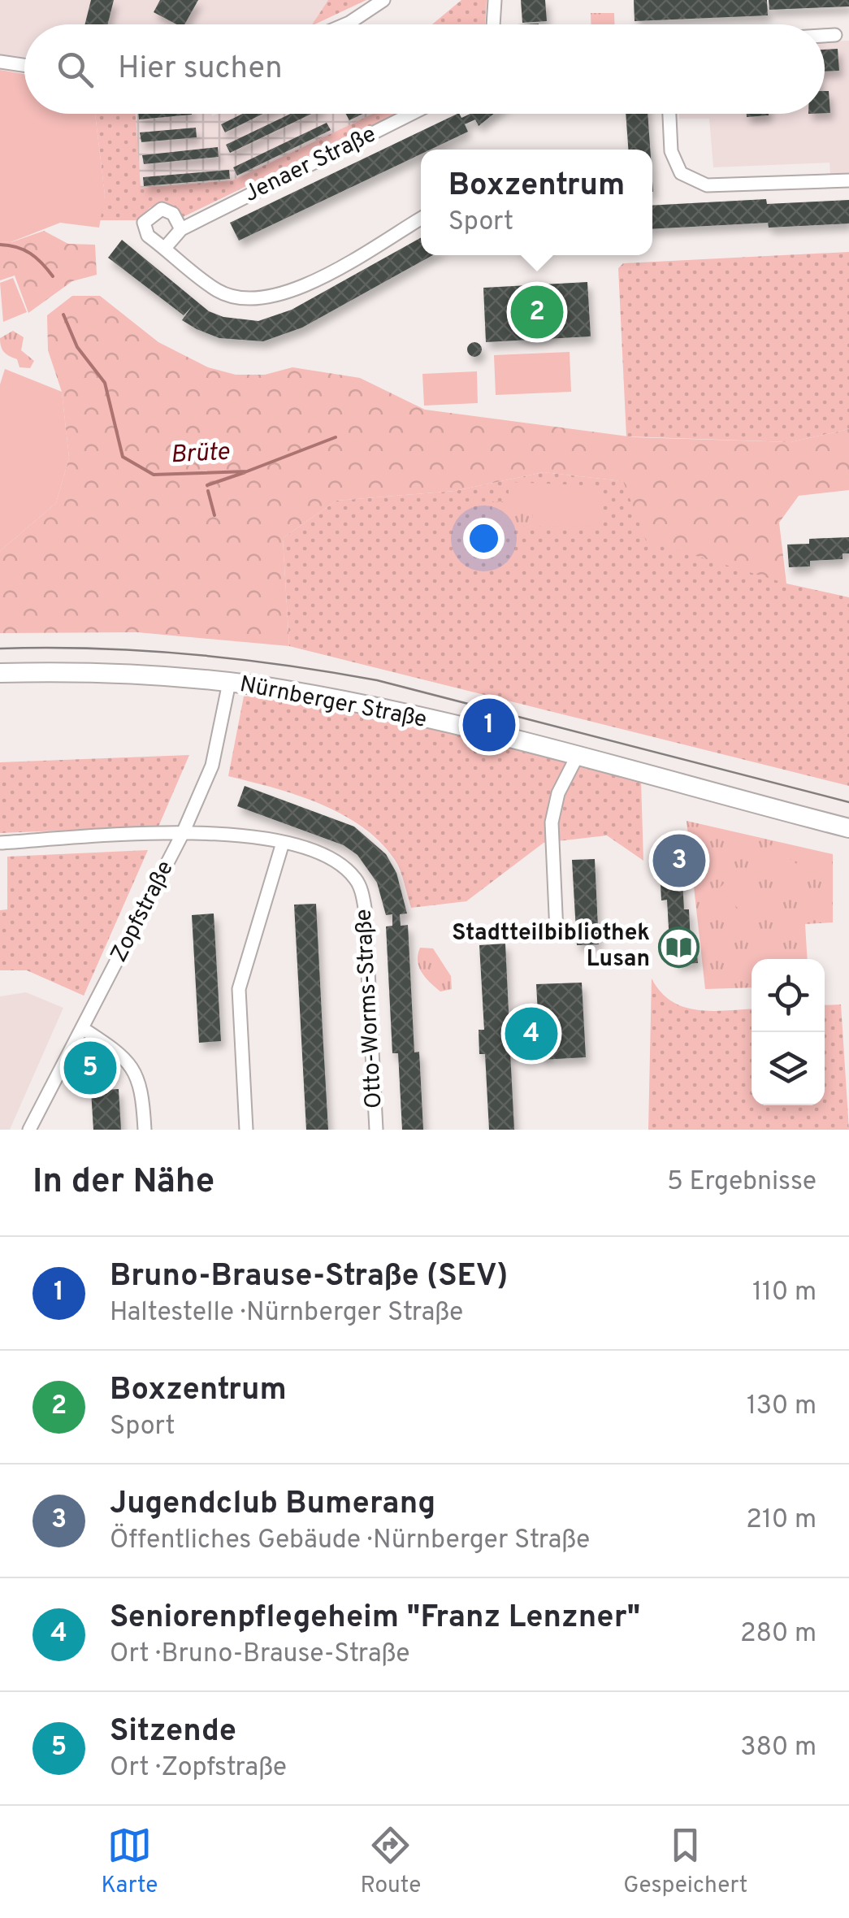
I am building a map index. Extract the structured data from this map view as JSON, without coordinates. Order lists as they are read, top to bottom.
{
  "streets": {
    "street": [
      "Jenaer Straße",
      "Nürnberger Straße",
      "Zopfstraße",
      "Otto-Worms-Straße"
    ]
  },
  "crossings": [
    ["Nürnberger Straße", "Zopfstraße"],
    ["Zopfstraße", "Otto-Worms-Straße"]
  ],
  "water": ["Brüte"],
  "places": {
    "library": ["Stadtteilbibliothek Lusan"]
  },
  "page": {
    "search": "Hier suchen",
    "popup": ["Boxzentrum", "Sport"],
    "pins": [
      "2",
      "1",
      "3",
      "4",
      "5"
    ],
    "heading": ["In der Nähe", "5 Ergebnisse"],
    "list": [
      {
        "mark": "1",
        "name": "Bruno-Brause-Straße (SEV)",
        "note": "Haltestelle · Nürnberger Straße",
        "value": "110 m"
      },
      {
        "mark": "2",
        "name": "Boxzentrum",
        "note": "Sport",
        "value": "130 m"
      },
      {
        "mark": "3",
        "name": "Jugendclub Bumerang",
        "note": "Öffentliches Gebäude · Nürnberger Straße",
        "value": "210 m"
      },
      {
        "mark": "4",
        "name": "Seniorenpflegeheim \"Franz Lenzner\"",
        "note": "Ort · Bruno-Brause-Straße",
        "value": "280 m"
      },
      {
        "mark": "5",
        "name": "Sitzende",
        "note": "Ort · Zopfstraße",
        "value": "380 m"
      }
    ],
    "nav": ["Karte", "Route", "Gespeichert"]
  }
}
